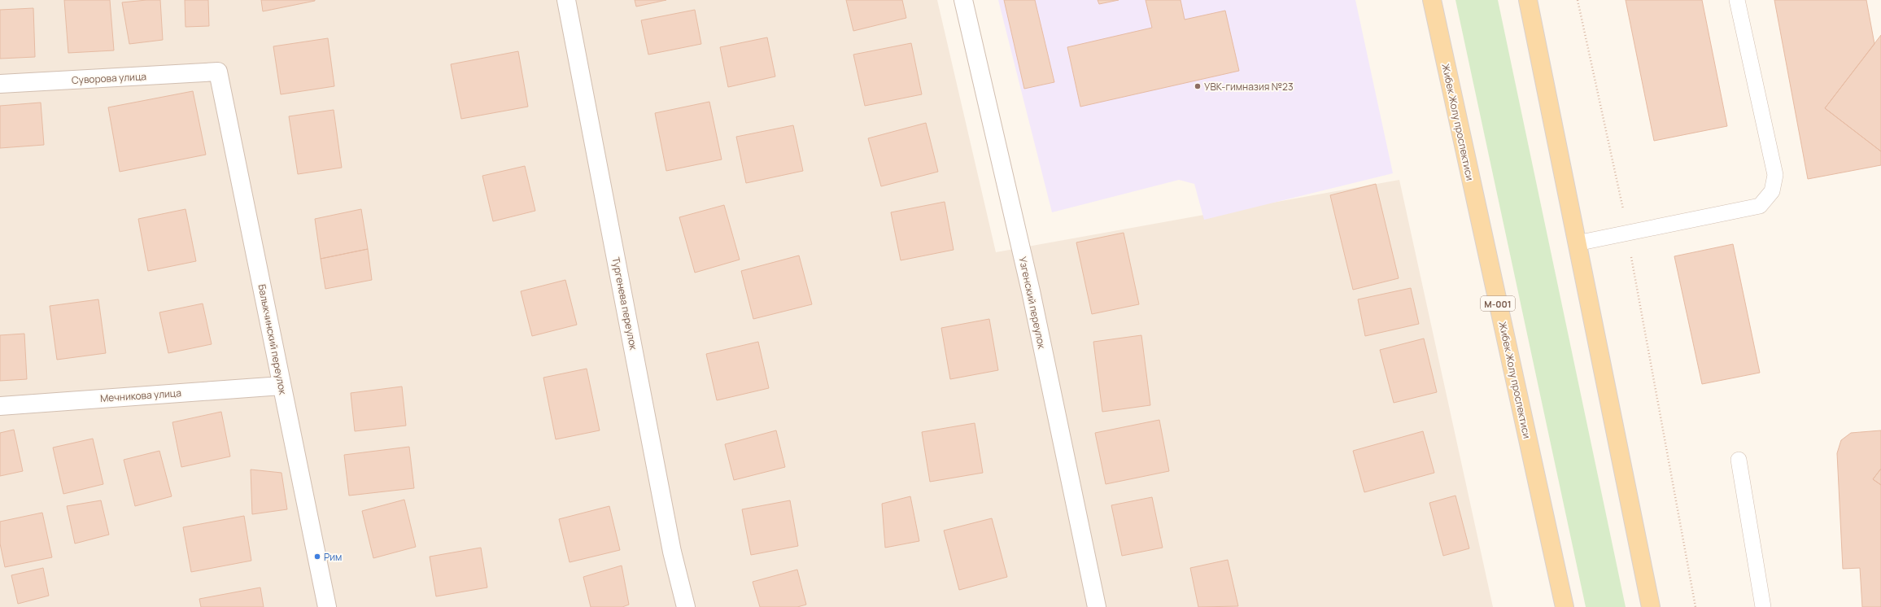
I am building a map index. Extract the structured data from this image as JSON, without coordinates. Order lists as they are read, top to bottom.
{
  "streets": {
    "main road": ["Жибек Жолу проспектиси", "М-001"],
    "street": [
      "Суворова улица",
      "Узгенский переулок",
      "Тургенева переулок",
      "Балыкчинский переулок",
      "Мечникова улица"
    ]
  },
  "crossings": [
    ["Суворова улица", "Балыкчинский переулок"],
    ["Балыкчинский переулок", "Мечникова улица"]
  ],
  "places": ["УВК-гимназия №23", "Рим"]
}
